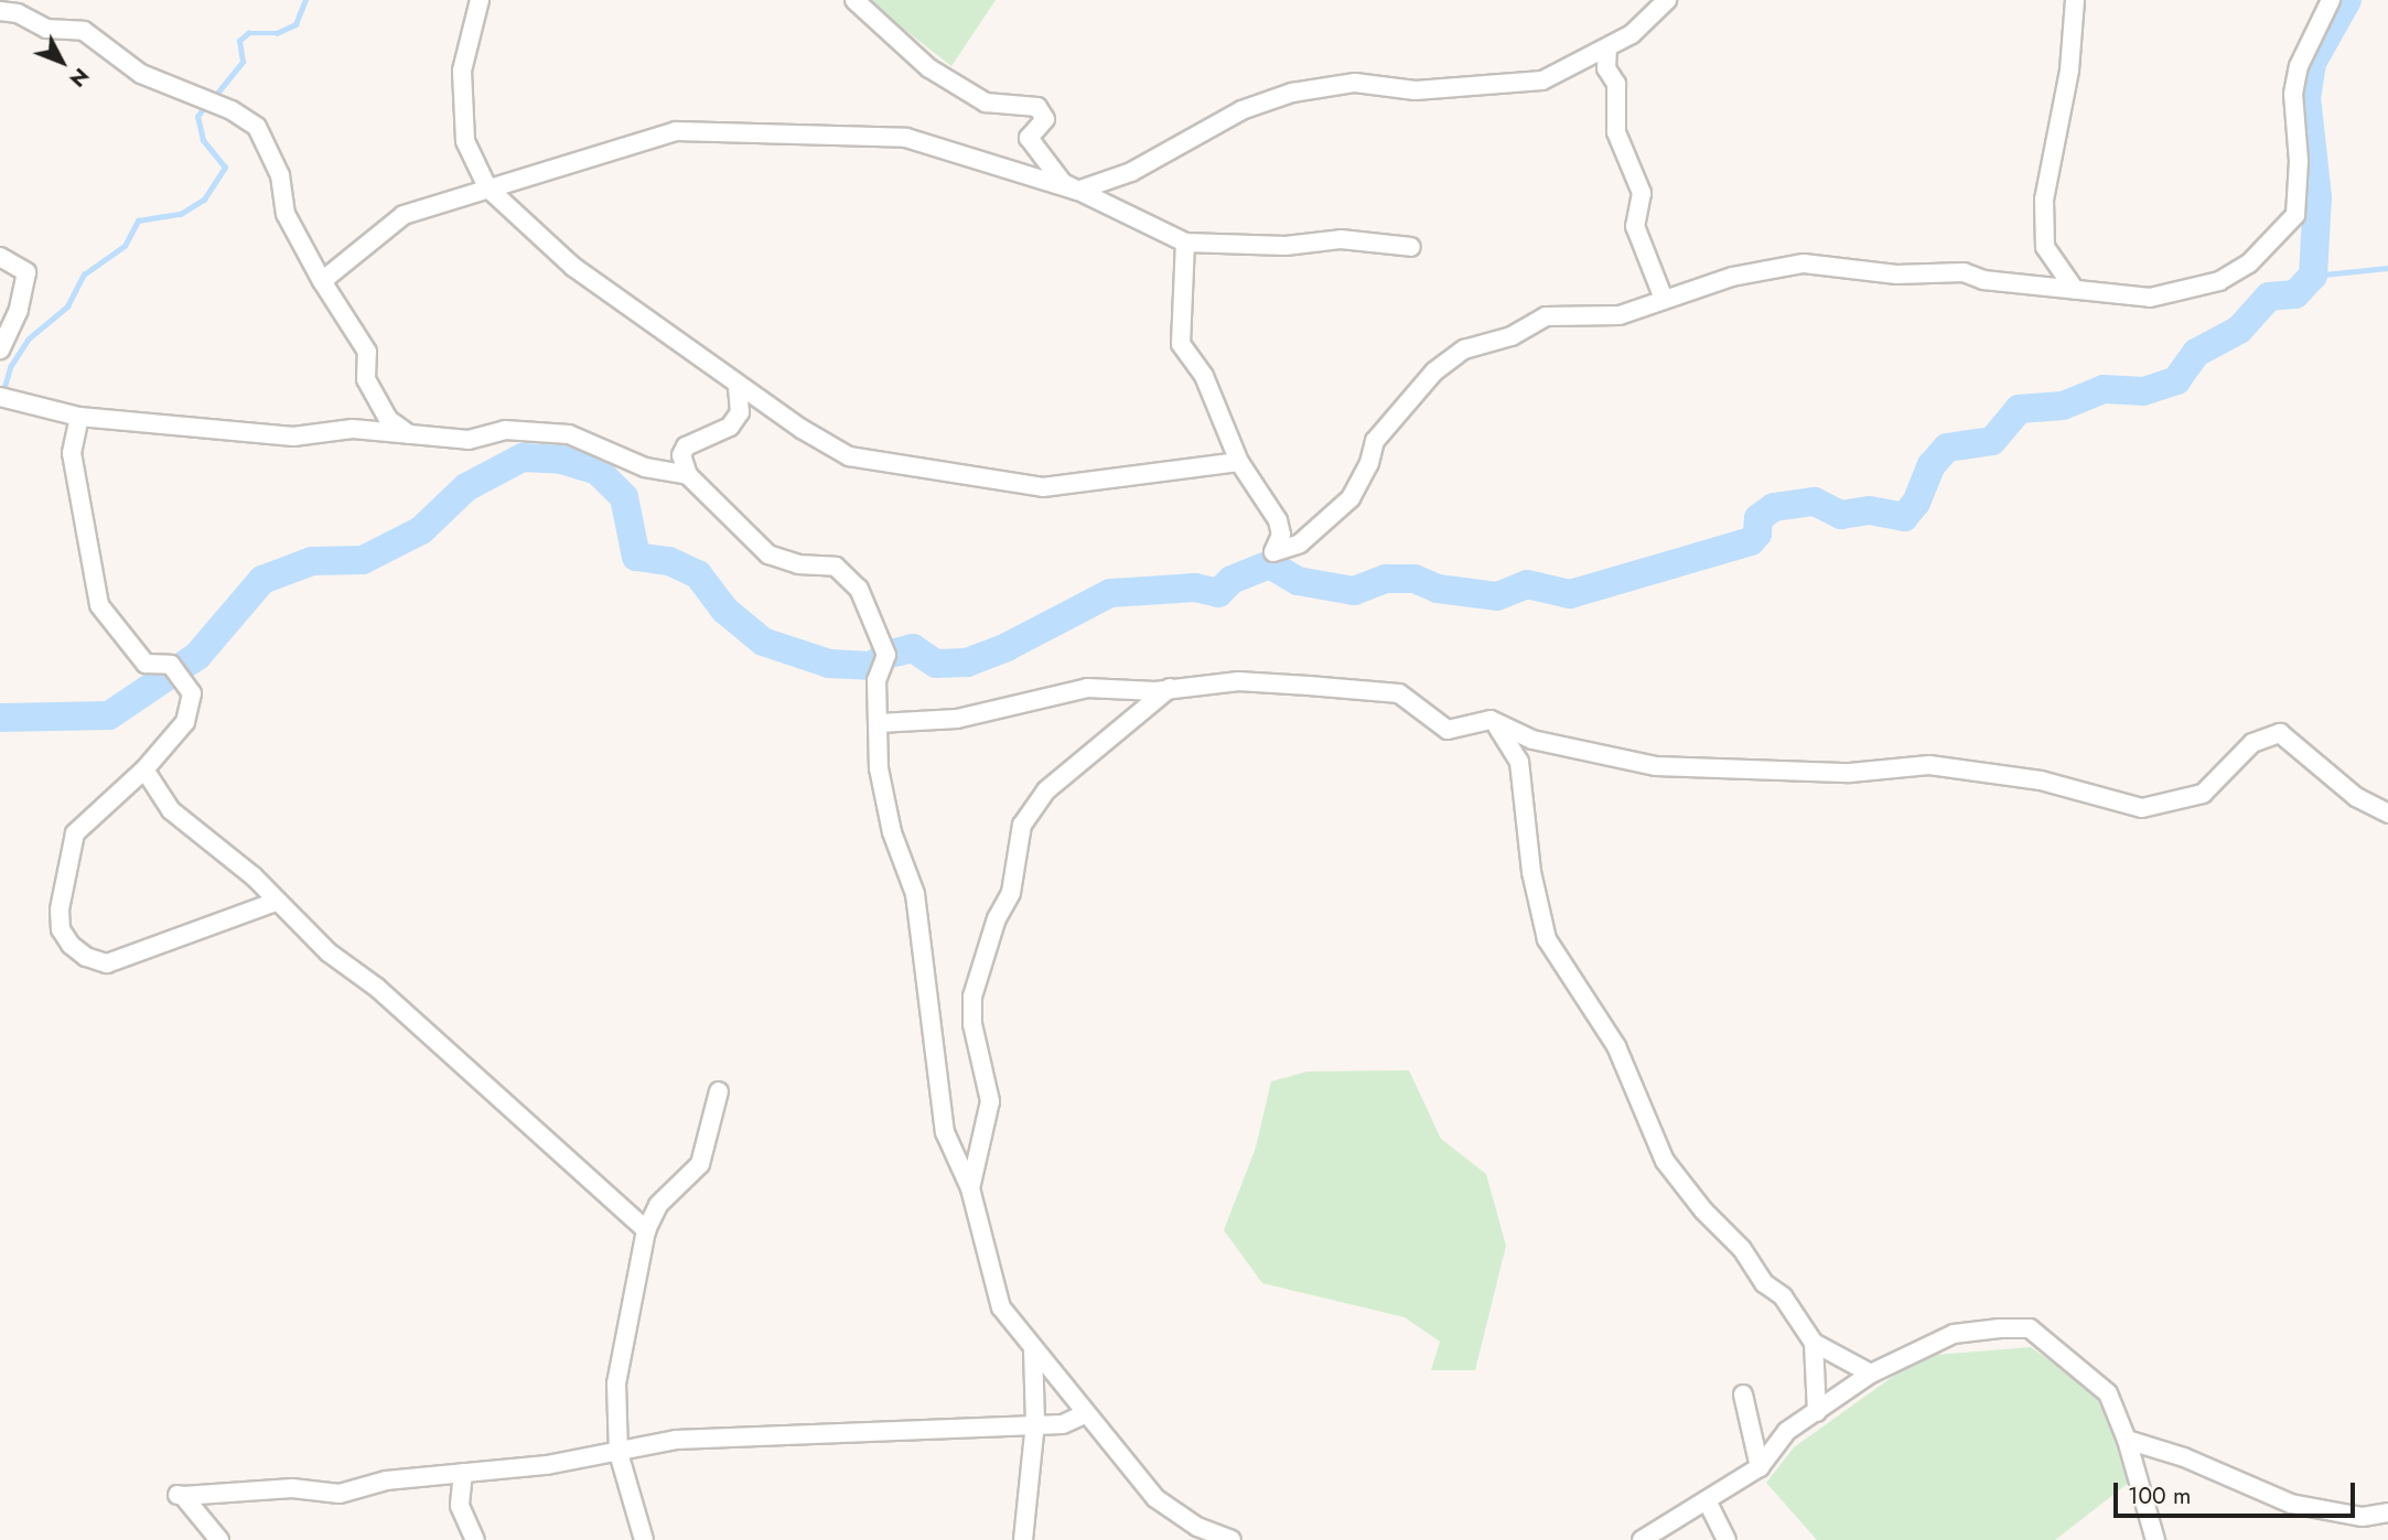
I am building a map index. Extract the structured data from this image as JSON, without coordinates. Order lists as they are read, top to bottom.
{
  "scale_bar": "100 m",
  "north": "bottom right"
}
